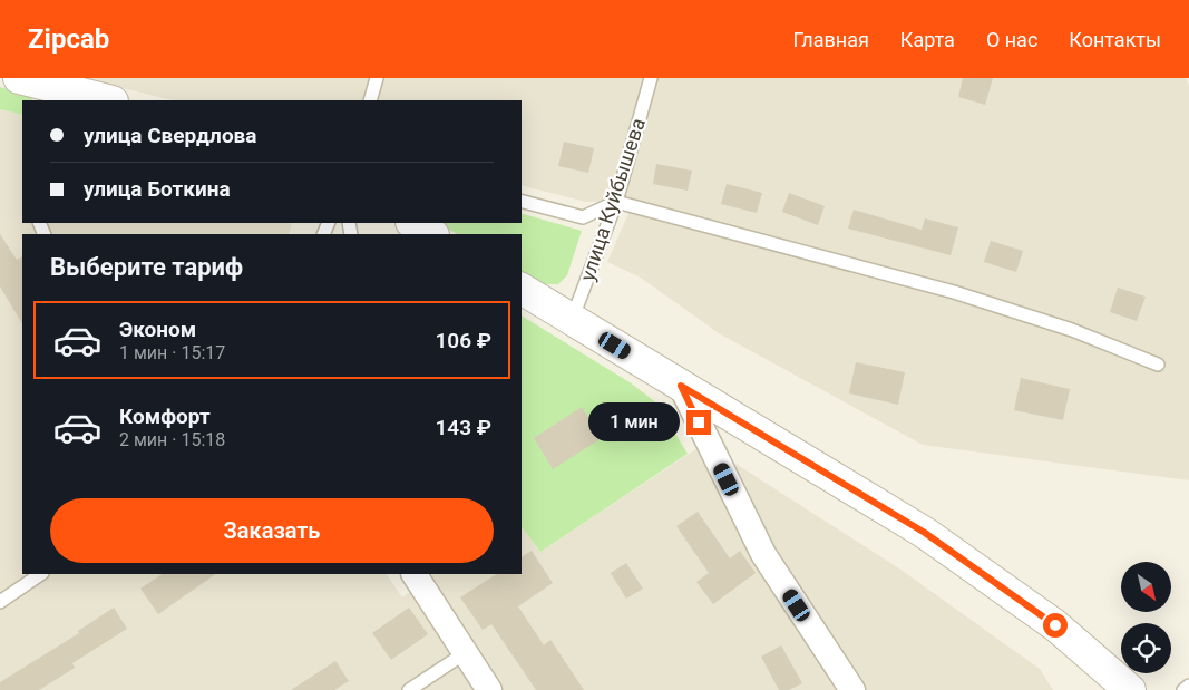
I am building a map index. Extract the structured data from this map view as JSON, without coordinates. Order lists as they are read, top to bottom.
{
  "streets": {
    "lane": ["улица Куйбышева"]
  },
  "north": "bottom right",
  "page": {
    "header": "Zipcab",
    "nav": [
      "Главная",
      "Карта",
      "О нас",
      "Контакты"
    ],
    "banner": ["улица Свердлова", "улица Боткина"],
    "heading": "Выберите тариф",
    "list": [
      {
        "name": "Эконом",
        "note": "1 мин · 15:17",
        "value": "106 ₽"
      },
      {
        "name": "Комфорт",
        "note": "2 мин · 15:18",
        "value": "143 ₽"
      }
    ],
    "bubble": "1 мин",
    "buttons": "Заказать"
  }
}
